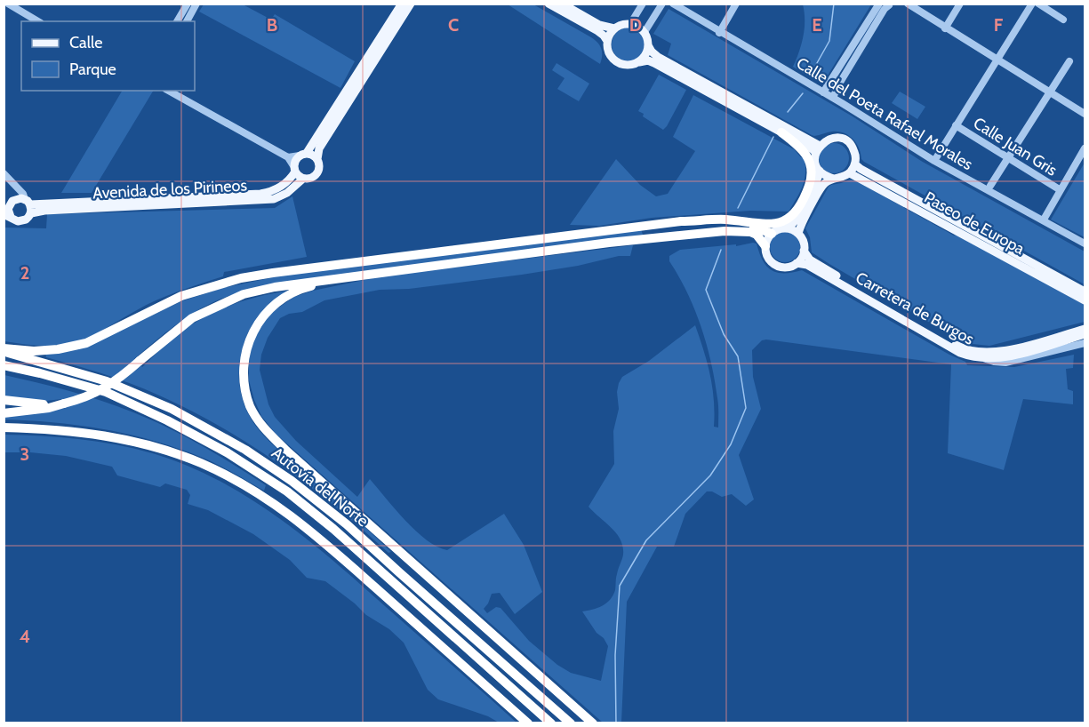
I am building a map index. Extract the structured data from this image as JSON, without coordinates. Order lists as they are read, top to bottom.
{
  "streets": {
    "highway": ["Autovía del Norte"],
    "main road": ["Avenida de los Pirineos", "Paseo de Europa", "Carretera de Burgos"],
    "street": ["Calle del Poeta Rafael Morales", "Calle Juan Gris"]
  },
  "legend": ["Calle", "Parque"],
  "grid": {
    "columns": [
      "B",
      "C",
      "D",
      "E",
      "F"
    ],
    "rows": ["2", "3", "4"]
  }
}
